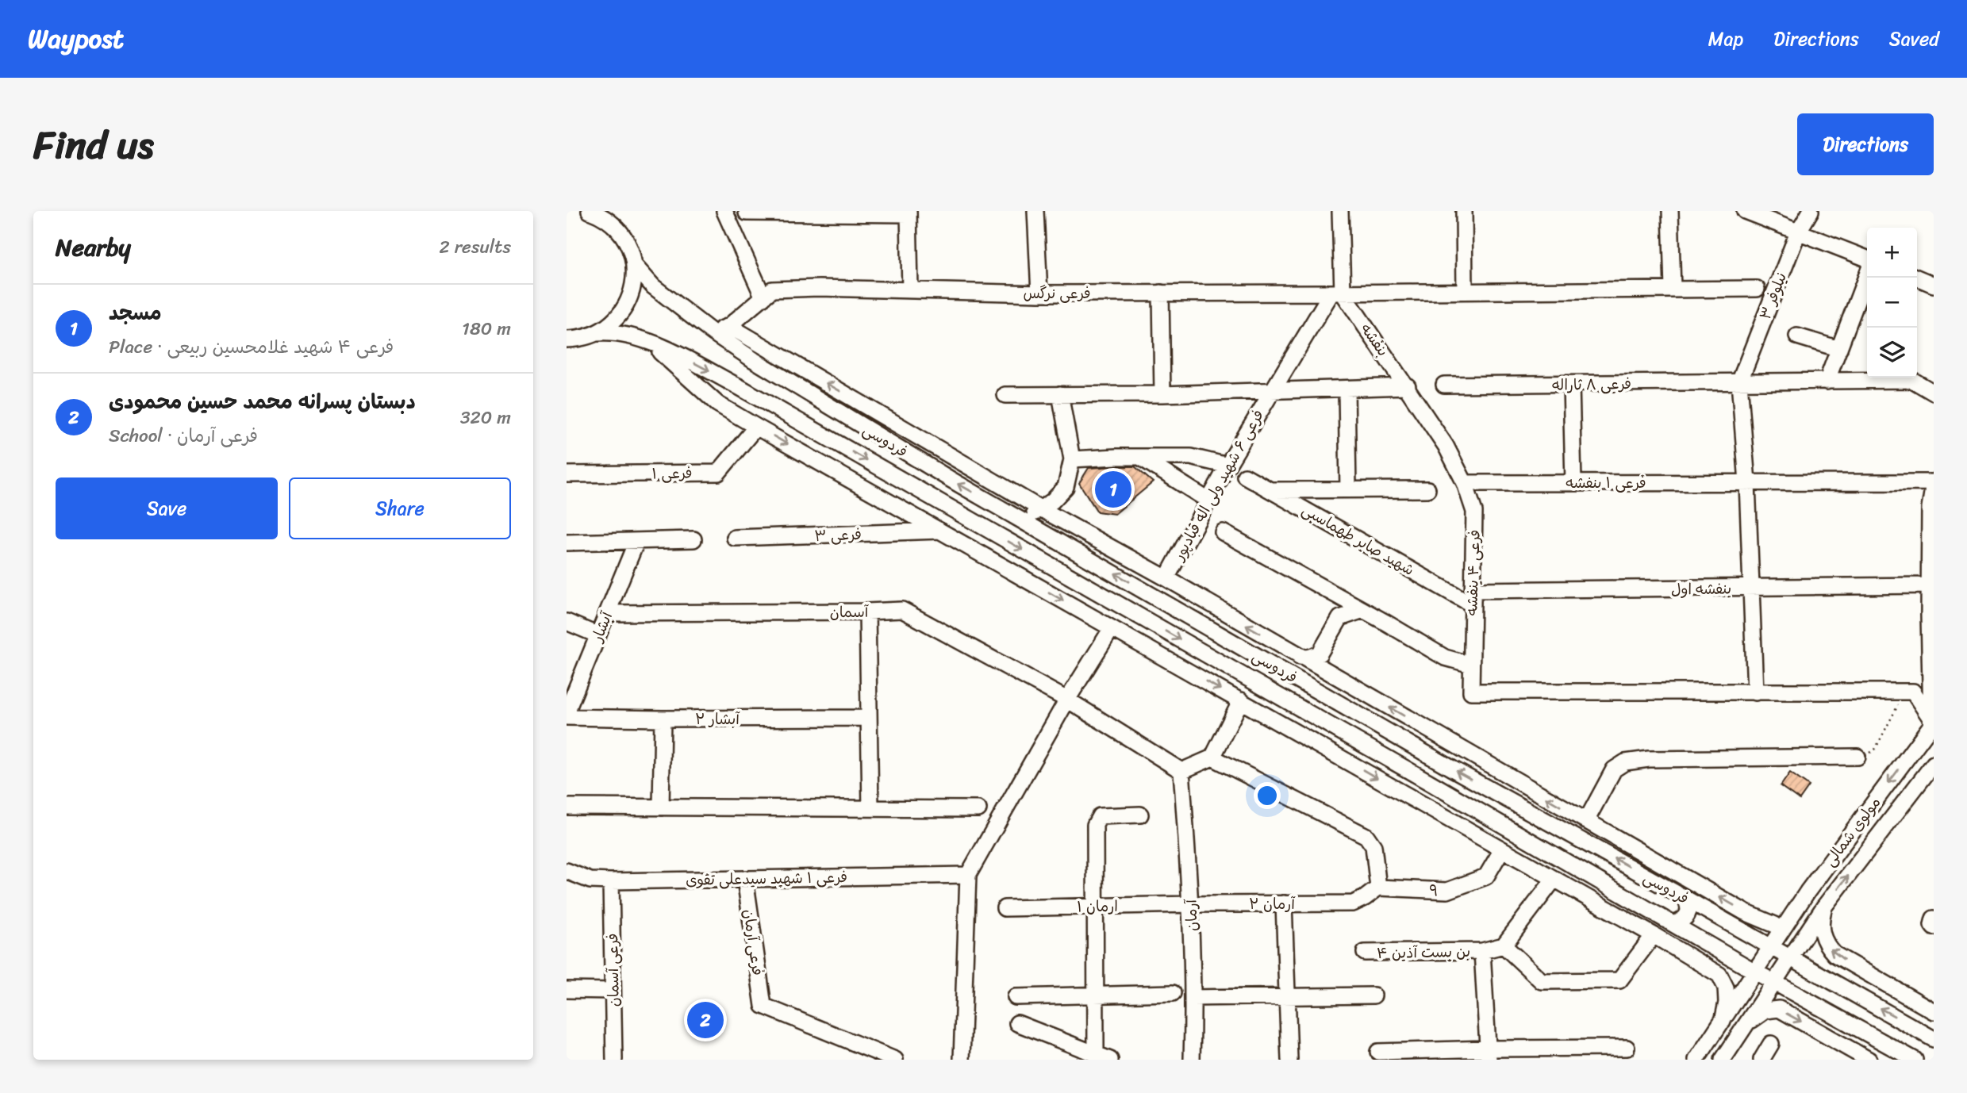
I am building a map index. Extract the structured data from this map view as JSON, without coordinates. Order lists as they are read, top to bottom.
{
  "streets": {
    "street": [
      "فرعی نرگس",
      "نیلوفر ۳",
      "بنفشه",
      "فرعی ۸ ثاراله",
      "فردوسی",
      "فرعی ۱",
      "فرعی ۱ بنفشه",
      "فرعی ۶ شهید ولی اله قبادپور",
      "فرعی ۳",
      "شهید صابر طهماسبی",
      "فرعی ۴ بنفشه",
      "بنفشه اول",
      "آسمان",
      "آبشار",
      "آبشار ۲",
      "مولوی شمالی",
      "فرعی ۱ شهید سیدعلی تقوی",
      "۹",
      "آرمان ۲",
      "ارمان ۱",
      "آرمان",
      "فرعی آرمان",
      "بن بست آذین ۴",
      "فرعی آسمان"
    ]
  },
  "crossings": [
    ["فرعی نرگس", "بنفشه"],
    ["فرعی نرگس", "فرعی ۶ شهید ولی اله قبادپور"],
    ["نیلوفر ۳", "فرعی ۸ ثاراله"],
    ["بنفشه", "فرعی ۱ بنفشه"],
    ["بنفشه", "فرعی ۶ شهید ولی اله قبادپور"],
    ["بنفشه", "فرعی ۴ بنفشه"],
    ["فردوسی", "مولوی شمالی"],
    ["فرعی ۱ بنفشه", "فرعی ۴ بنفشه"],
    ["شهید صابر طهماسبی", "فرعی ۴ بنفشه"],
    ["شهید صابر طهماسبی", "بنفشه اول"],
    ["فرعی ۴ بنفشه", "بنفشه اول"],
    ["آسمان", "آبشار"],
    ["آسمان", "آرمان"],
    ["فرعی ۱ شهید سیدعلی تقوی", "فرعی آرمان"],
    ["فرعی ۱ شهید سیدعلی تقوی", "فرعی آسمان"],
    ["۹", "آرمان ۲"],
    ["آرمان ۲", "ارمان ۱"],
    ["آرمان ۲", "آرمان"],
    ["ارمان ۱", "آرمان"]
  ],
  "page": {
    "header": "Waypost",
    "nav": ["Map", "Directions", "Saved"],
    "title": "Find us",
    "buttons": [
      "Directions",
      ["Save", "Share"]
    ],
    "heading": ["Nearby", "2 results"],
    "map_buttons": ["+", "−"],
    "list": [
      {
        "mark": "1",
        "name": "مسجد",
        "note": "Place · فرعی ۴ شهید غلامحسین ربیعی",
        "value": "180 m"
      },
      {
        "mark": "2",
        "name": "دبستان پسرانه محمد حسین محمودی",
        "note": "School · فرعی آرمان",
        "value": "320 m"
      }
    ],
    "pins": ["1", "2"]
  }
}
